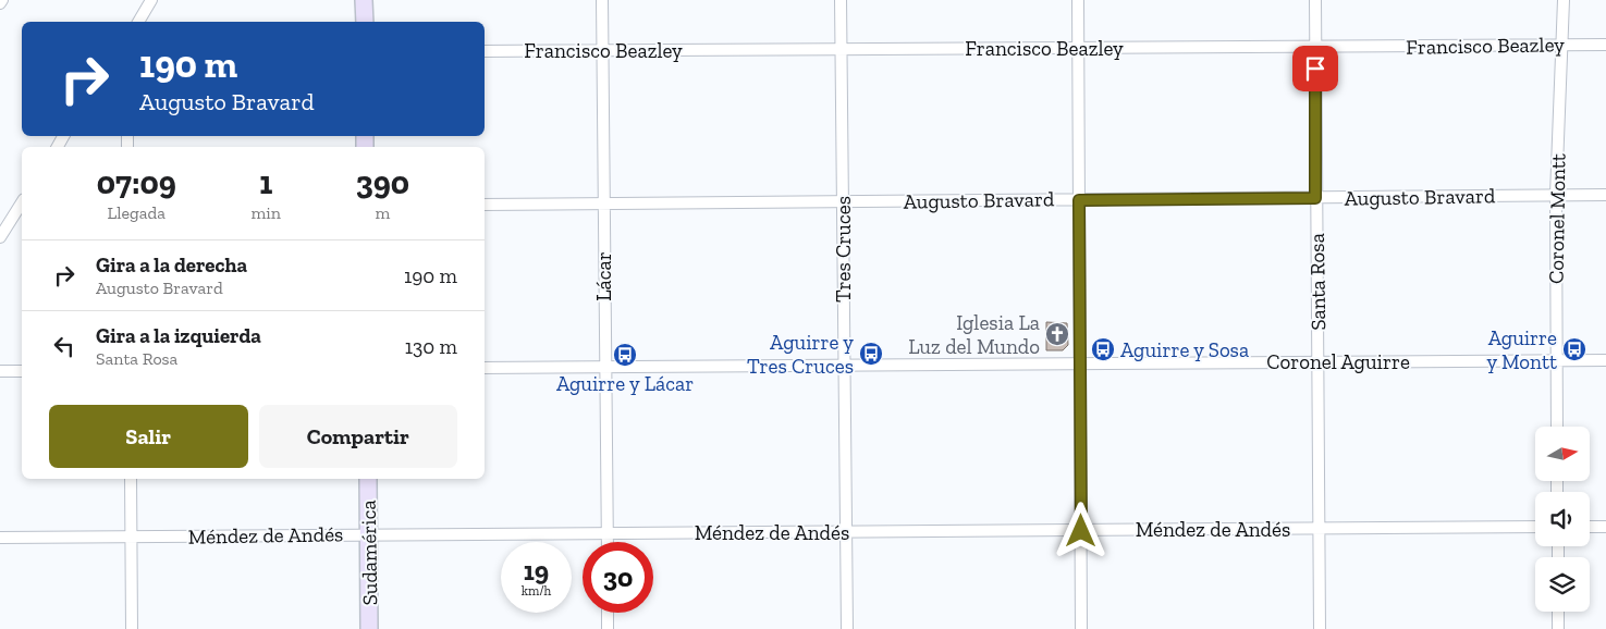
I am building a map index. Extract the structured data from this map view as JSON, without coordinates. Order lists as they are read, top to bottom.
{
  "streets": {
    "street": [
      "Francisco Beazley",
      "Augusto Bravard",
      "Coronel Montt",
      "Tres Cruces",
      "Lácar",
      "Santa Rosa",
      "Coronel Aguirre",
      "Méndez de Andés",
      "Sudamérica"
    ]
  },
  "crossings": [
    ["Francisco Beazley", "Coronel Montt"],
    ["Francisco Beazley", "Tres Cruces"],
    ["Francisco Beazley", "Lácar"],
    ["Francisco Beazley", "Santa Rosa"],
    ["Augusto Bravard", "Coronel Montt"],
    ["Augusto Bravard", "Tres Cruces"],
    ["Augusto Bravard", "Lácar"],
    ["Augusto Bravard", "Santa Rosa"],
    ["Coronel Montt", "Coronel Aguirre"],
    ["Tres Cruces", "Coronel Aguirre"],
    ["Tres Cruces", "Méndez de Andés"],
    ["Lácar", "Coronel Aguirre"],
    ["Lácar", "Méndez de Andés"],
    ["Santa Rosa", "Coronel Aguirre"],
    ["Santa Rosa", "Méndez de Andés"],
    ["Méndez de Andés", "Sudamérica"]
  ],
  "places": {
    "church": ["Iglesia La Luz del Mundo"],
    "bus stop": [
      "Aguirre y Sosa",
      "Aguirre y Montt",
      "Aguirre y Tres Cruces",
      "Aguirre y Lácar"
    ]
  },
  "north": "right",
  "page": {
    "turn": ["190 m", "Augusto Bravard"],
    "eta": [
      "07:09",
      "Llegada",
      "1",
      "min",
      "390",
      "m"
    ],
    "list": [
      {
        "name": "Gira a la derecha",
        "note": "Augusto Bravard",
        "value": "190 m"
      },
      {
        "name": "Gira a la izquierda",
        "note": "Santa Rosa",
        "value": "130 m"
      }
    ],
    "buttons": ["Salir", "Compartir"],
    "speed": "19 km/h",
    "limit": "30"
  }
}
